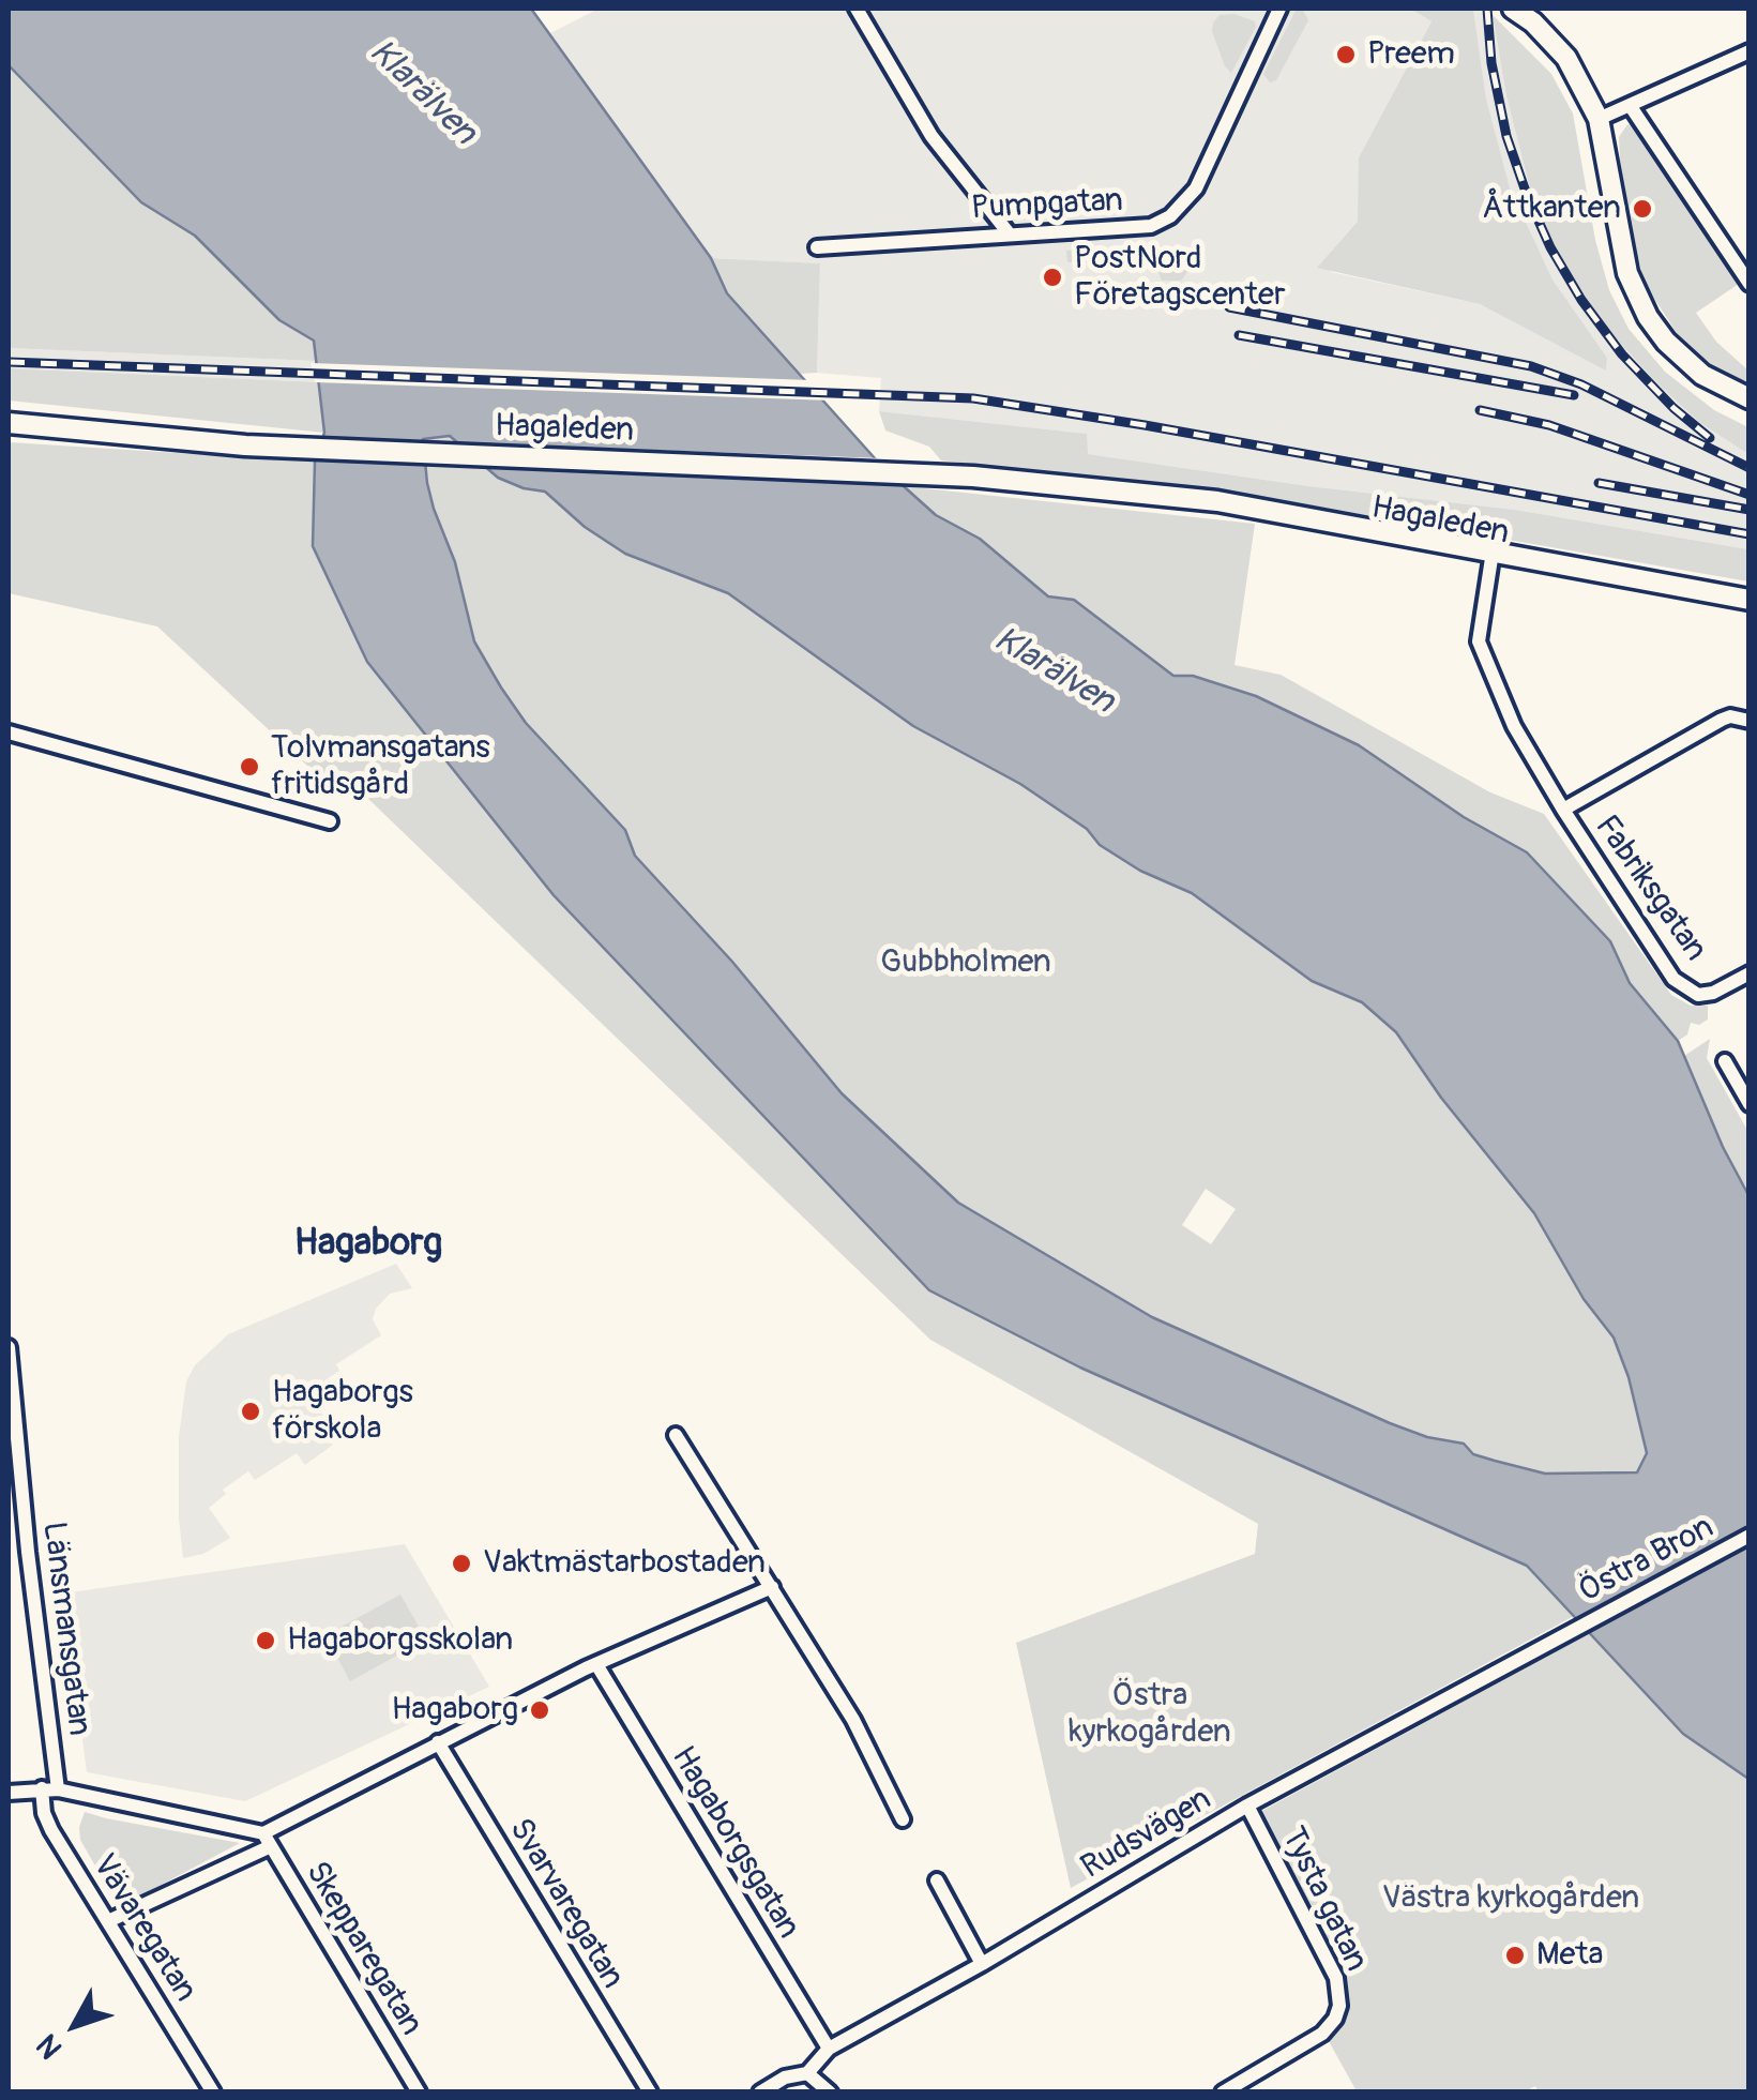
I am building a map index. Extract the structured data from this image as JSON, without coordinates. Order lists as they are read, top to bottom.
{
  "streets": {
    "street": [
      "Pumpgatan",
      "Hagaleden",
      "Fabriksgatan",
      "Östra Bron",
      "Länsmansgatan",
      "Rudsvägen",
      "Hagaborgsgatan",
      "Tysta gatan",
      "Svarvaregatan",
      "Vävaregatan",
      "Skepparegatan"
    ]
  },
  "crossings": [
    ["Hagaleden", "Fabriksgatan"],
    ["Östra Bron", "Rudsvägen"],
    ["Rudsvägen", "Hagaborgsgatan"],
    ["Rudsvägen", "Tysta gatan"]
  ],
  "districts": ["Hagaborg"],
  "water": ["Klarälven"],
  "parks": ["Gubbholmen", "Östra kyrkogården", "Västra kyrkogården"],
  "places": [
    "Preem",
    "Åttkanten",
    "PostNord Företagscenter",
    "Tolvmansgatans fritidsgård",
    "Hagaborgs förskola",
    "Vaktmästarbostaden",
    "Hagaborgsskolan",
    "Hagaborg",
    "Meta"
  ],
  "north": "bottom left"
}
